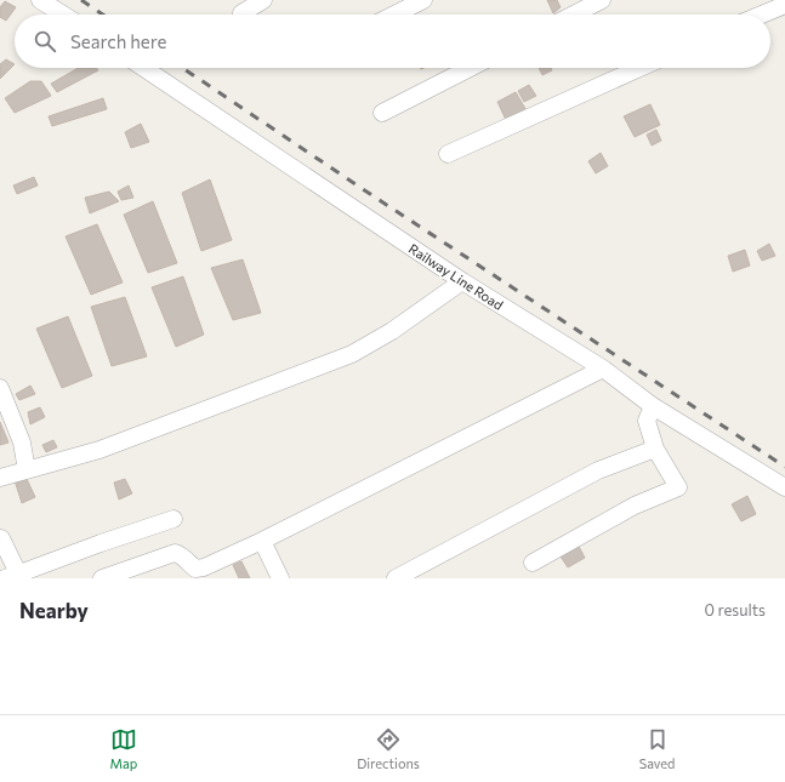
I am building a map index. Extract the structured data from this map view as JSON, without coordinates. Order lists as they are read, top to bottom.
{
  "streets": {
    "street": ["Railway Line Road"]
  },
  "page": {
    "search": "Search here",
    "heading": ["Nearby", "0 results"],
    "nav": ["Map", "Directions", "Saved"]
  }
}
